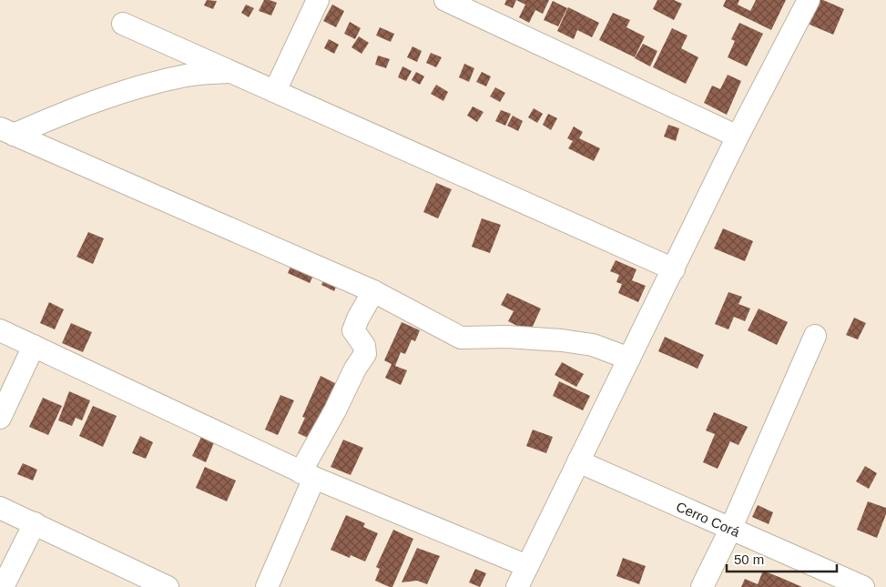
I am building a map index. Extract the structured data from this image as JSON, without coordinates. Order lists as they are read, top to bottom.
{
  "streets": {
    "street": ["Cerro Corá"]
  },
  "scale_bar": "50 m"
}
